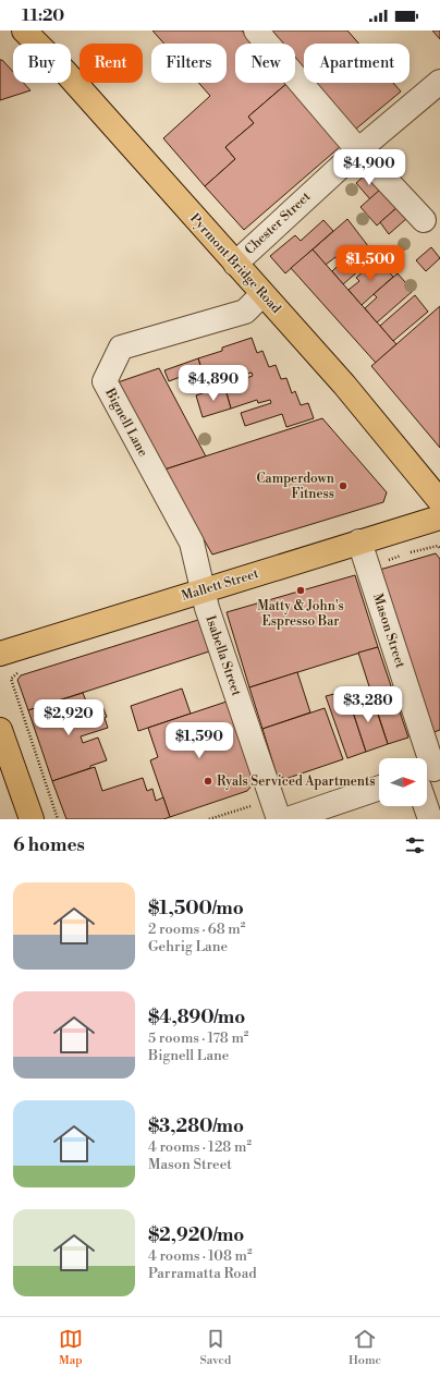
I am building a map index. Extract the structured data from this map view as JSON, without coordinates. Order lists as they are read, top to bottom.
{
  "streets": {
    "main road": ["Pyrmont Bridge Road", "Mallett Street"],
    "street": [
      "Chester Street",
      "Bignell Lane",
      "Mason Street",
      "Isabella Street"
    ]
  },
  "crossings": [
    ["Chester Street", "Pyrmont Bridge Road"],
    ["Pyrmont Bridge Road", "Bignell Lane"],
    ["Bignell Lane", "Mallett Street"],
    ["Bignell Lane", "Isabella Street"],
    ["Mallett Street", "Mason Street"],
    ["Mallett Street", "Isabella Street"]
  ],
  "places": ["Camperdown Fitness", "Matty & John's Espresso Bar", "Ryals Serviced Apartments"],
  "north": "right",
  "page": {
    "status": "11:20",
    "chip": [
      "Buy",
      "Rent",
      "Filters",
      "New",
      "Apartment"
    ],
    "price": [
      "$4,900",
      "$1,500",
      "$4,890",
      "$3,280",
      "$2,920",
      "$1,590"
    ],
    "heading": "6 homes",
    "list": [
      {
        "name": "$1,500/mo",
        "note": "2 rooms · 68 m² · Gehrig Lane"
      },
      {
        "name": "$4,890/mo",
        "note": "5 rooms · 178 m² · Bignell Lane"
      },
      {
        "name": "$3,280/mo",
        "note": "4 rooms · 128 m² · Mason Street"
      },
      {
        "name": "$2,920/mo",
        "note": "4 rooms · 108 m² · Parramatta Road"
      }
    ],
    "tabs": ["Map", "Saved", "Home"]
  }
}
